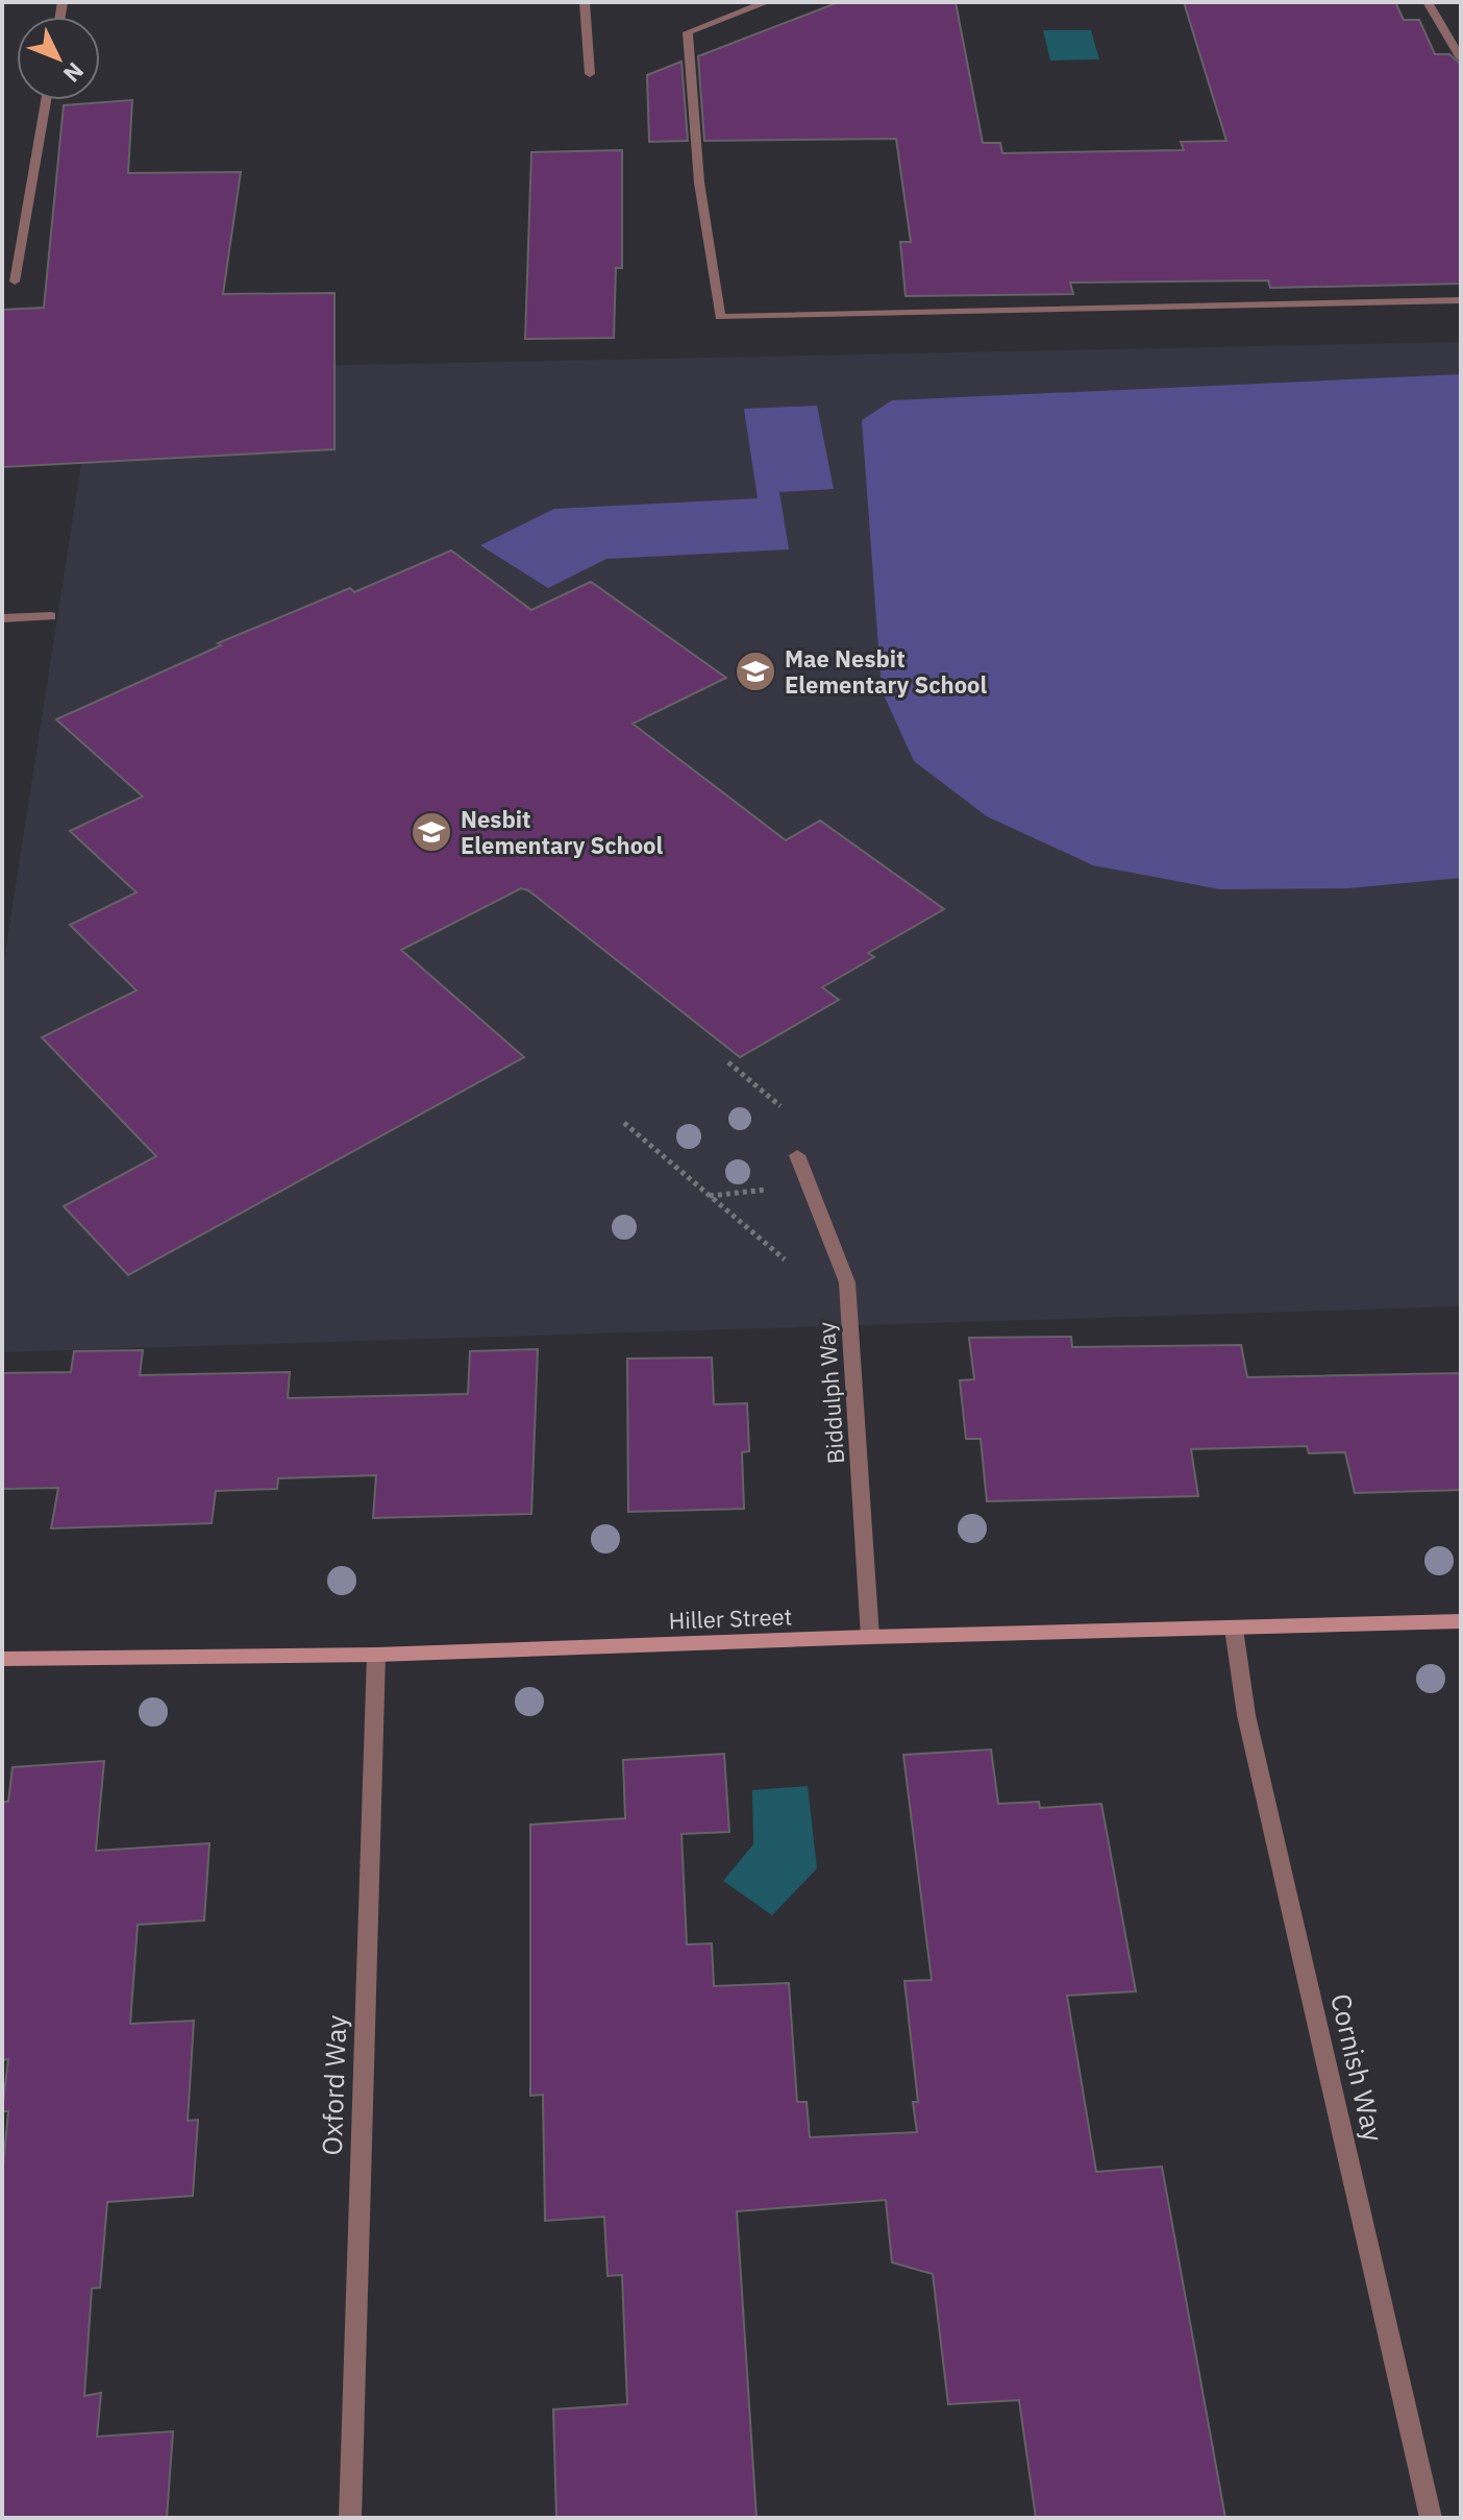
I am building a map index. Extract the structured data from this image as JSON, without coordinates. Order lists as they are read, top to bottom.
{
  "streets": {
    "street": [
      "Biddulph Way",
      "Hiller Street",
      "Cornish Way",
      "Oxford Way"
    ]
  },
  "crossings": [
    ["Biddulph Way", "Hiller Street"],
    ["Hiller Street", "Cornish Way"],
    ["Hiller Street", "Oxford Way"]
  ],
  "places": {
    "school or university": ["Mae Nesbit Elementary School", "Nesbit Elementary School"]
  },
  "north": "bottom right"
}
